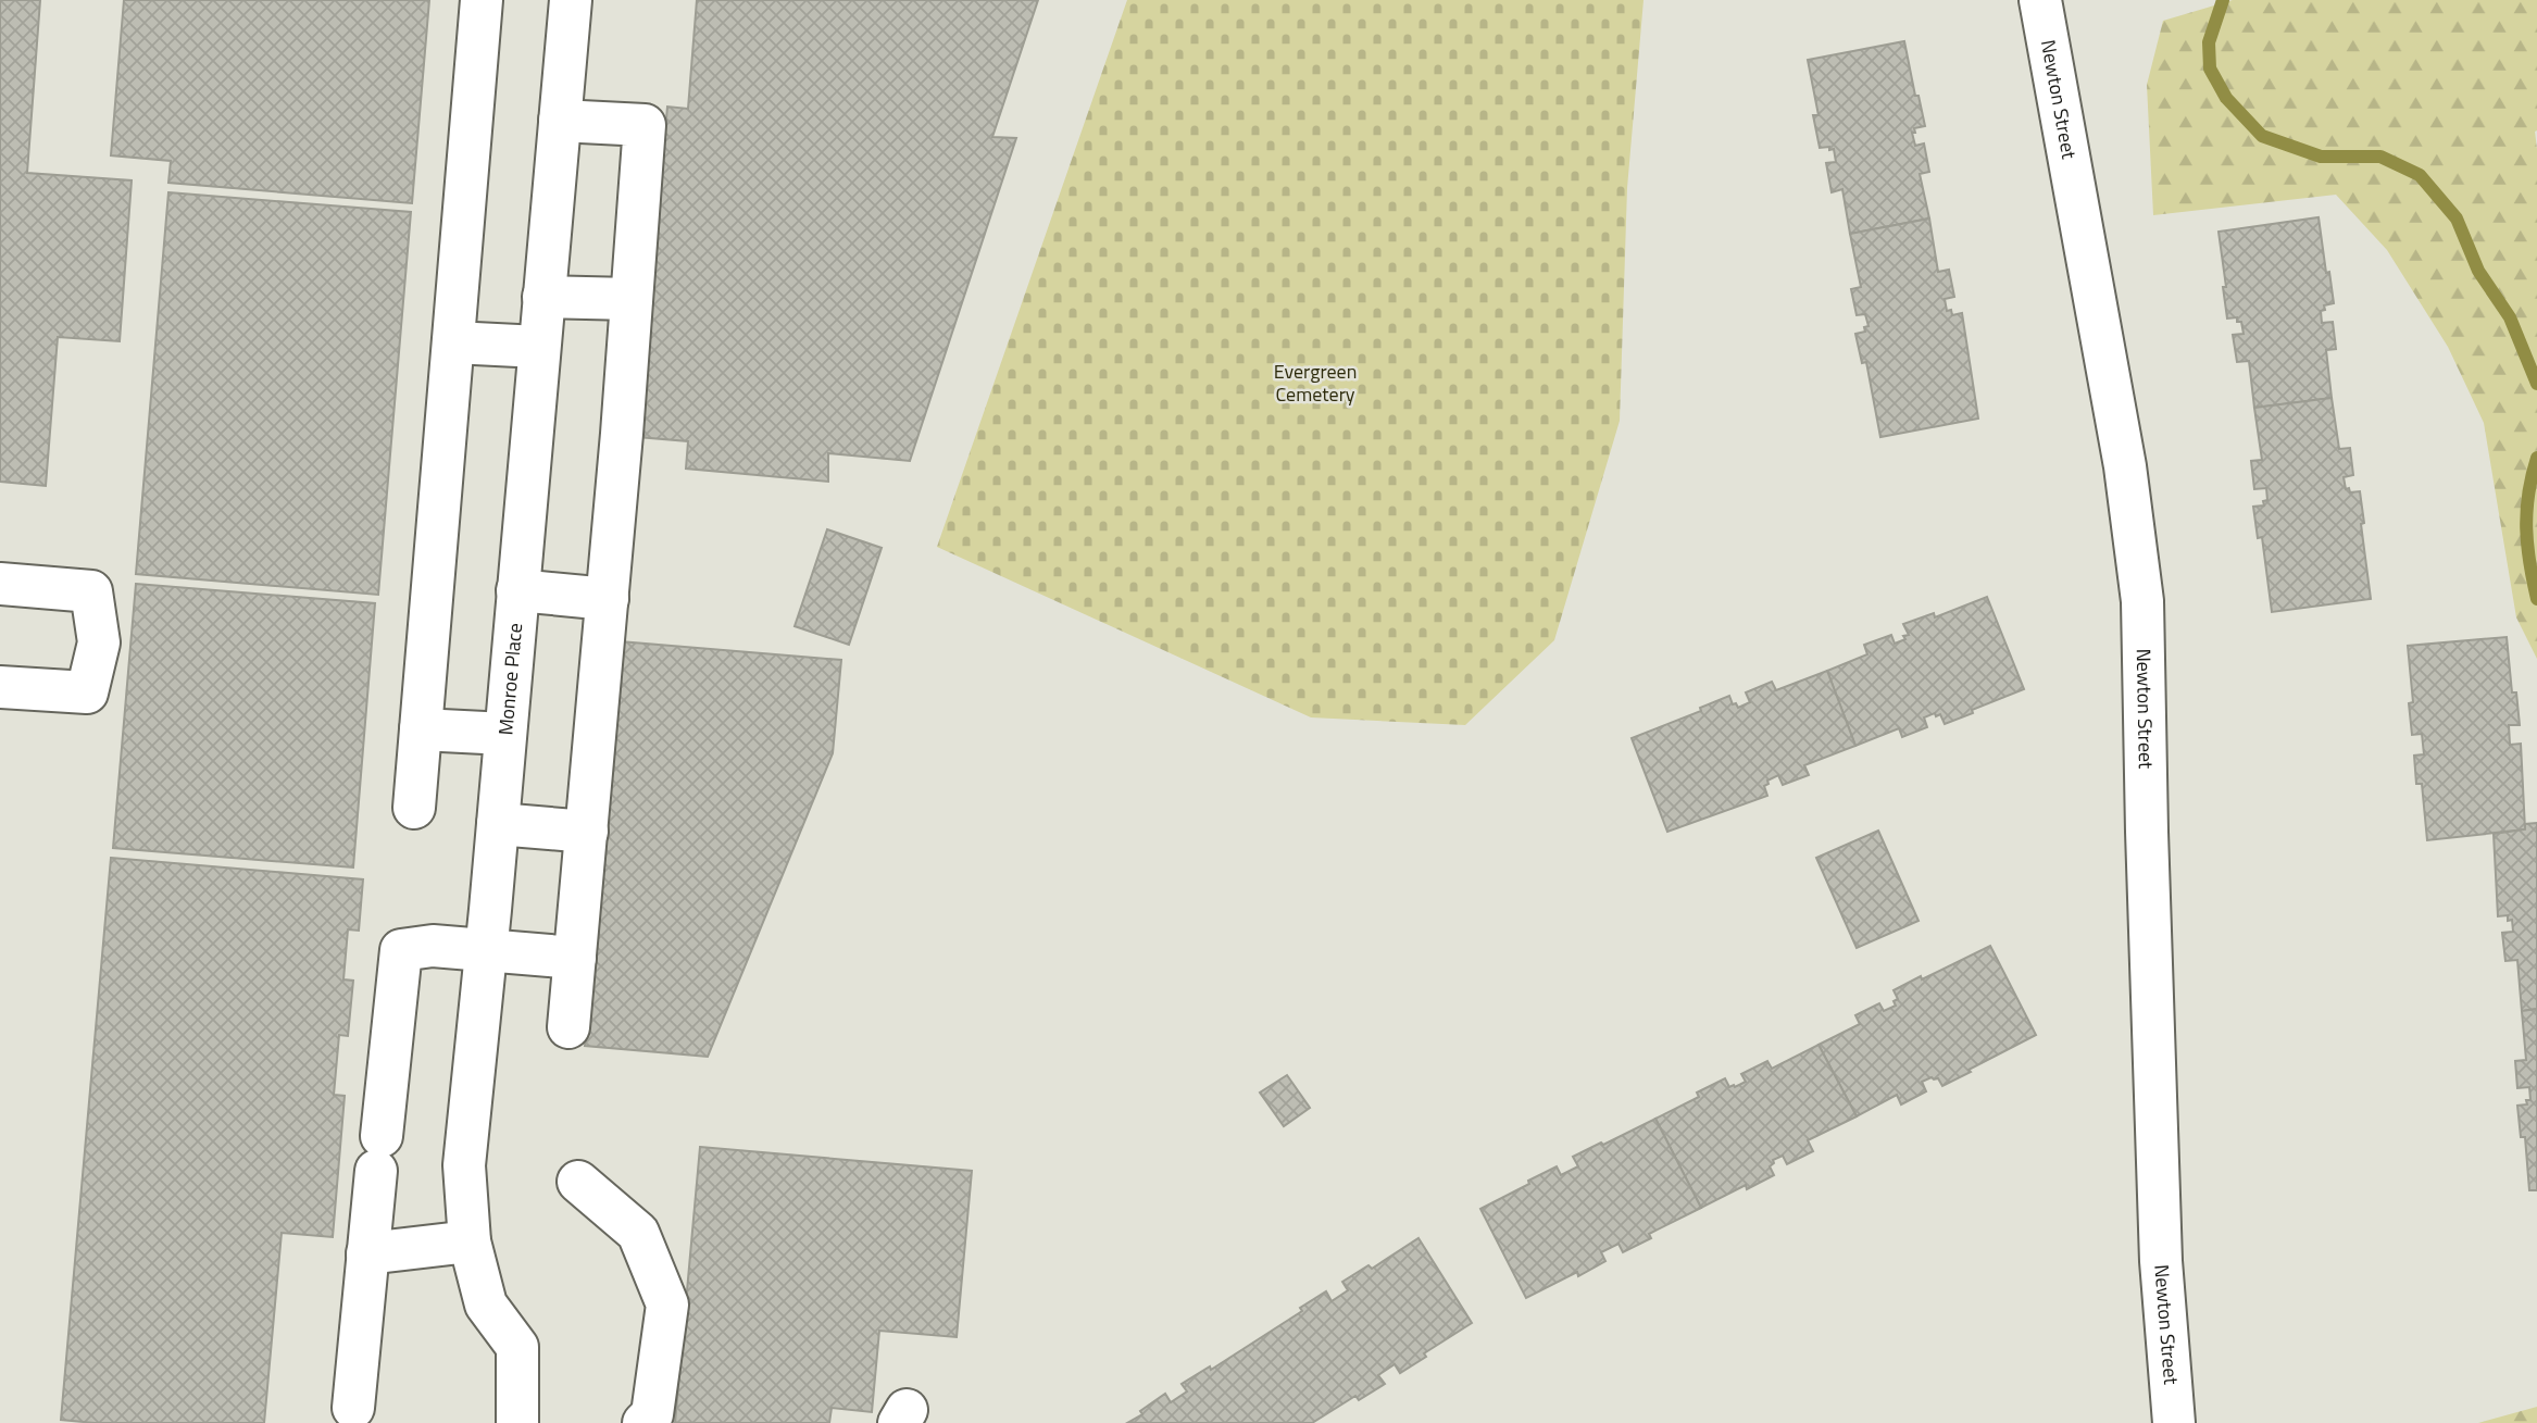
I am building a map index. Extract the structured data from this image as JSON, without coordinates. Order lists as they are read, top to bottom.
{
  "streets": {
    "street": ["Newton Street", "Monroe Place"]
  },
  "parks": ["Evergreen Cemetery"]
}
